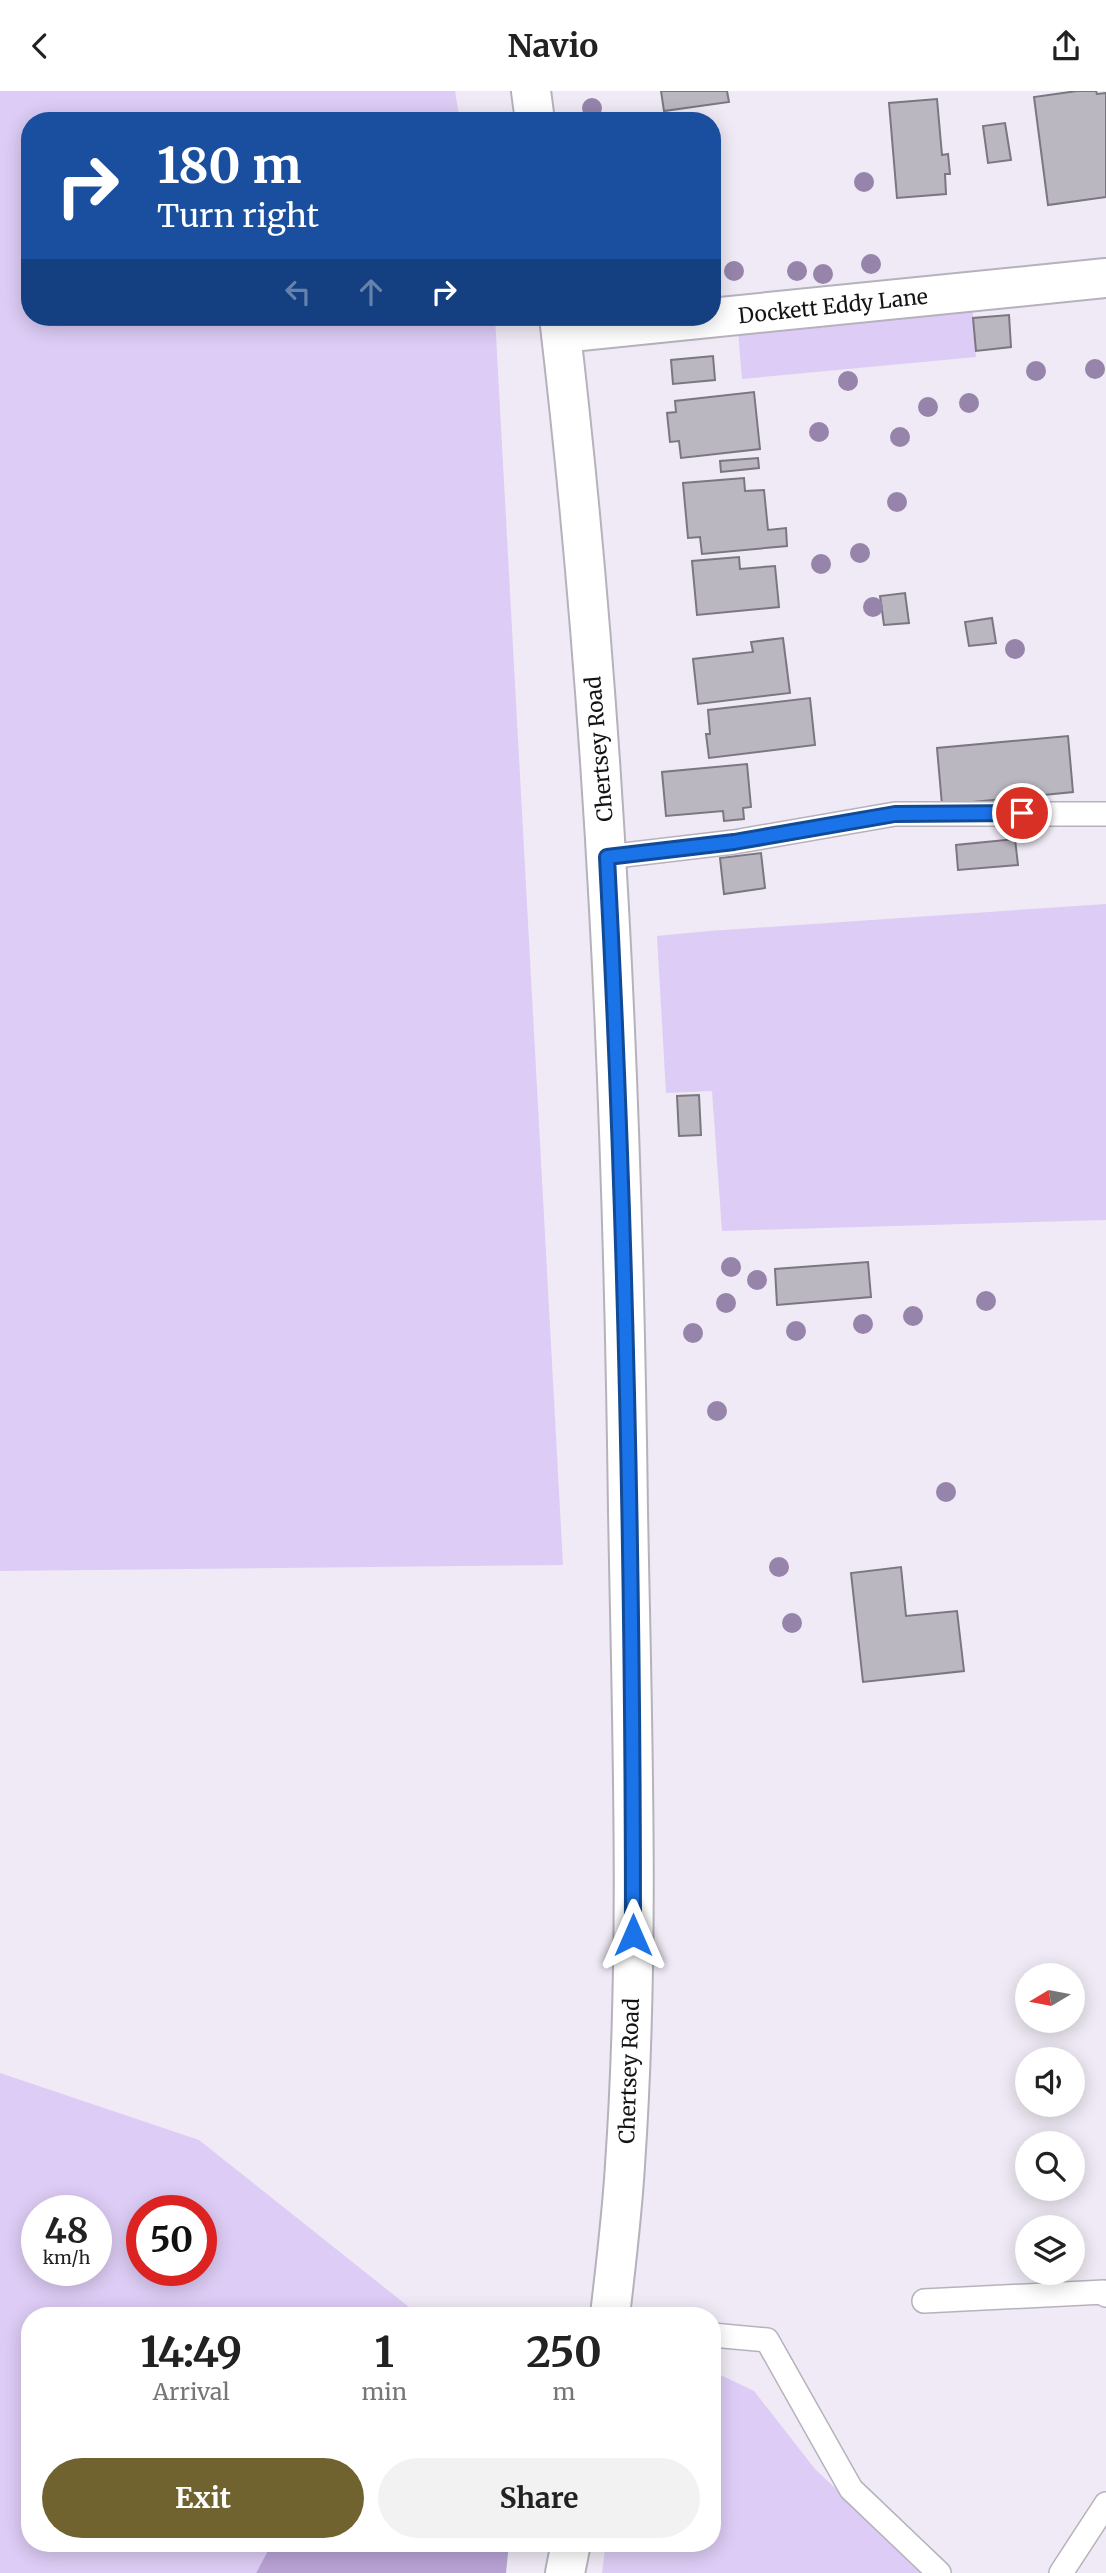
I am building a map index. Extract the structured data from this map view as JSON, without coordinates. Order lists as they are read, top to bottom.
{
  "streets": {
    "main road": ["Dockett Eddy Lane", "Chertsey Road"]
  },
  "north": "left",
  "page": {
    "header": "Navio",
    "turn": ["180 m", "Turn right"],
    "speed": "48 km/h",
    "limit": "50",
    "eta": [
      "14:49",
      "Arrival",
      "1",
      "min",
      "250",
      "m"
    ],
    "buttons": ["Exit", "Share"]
  }
}
